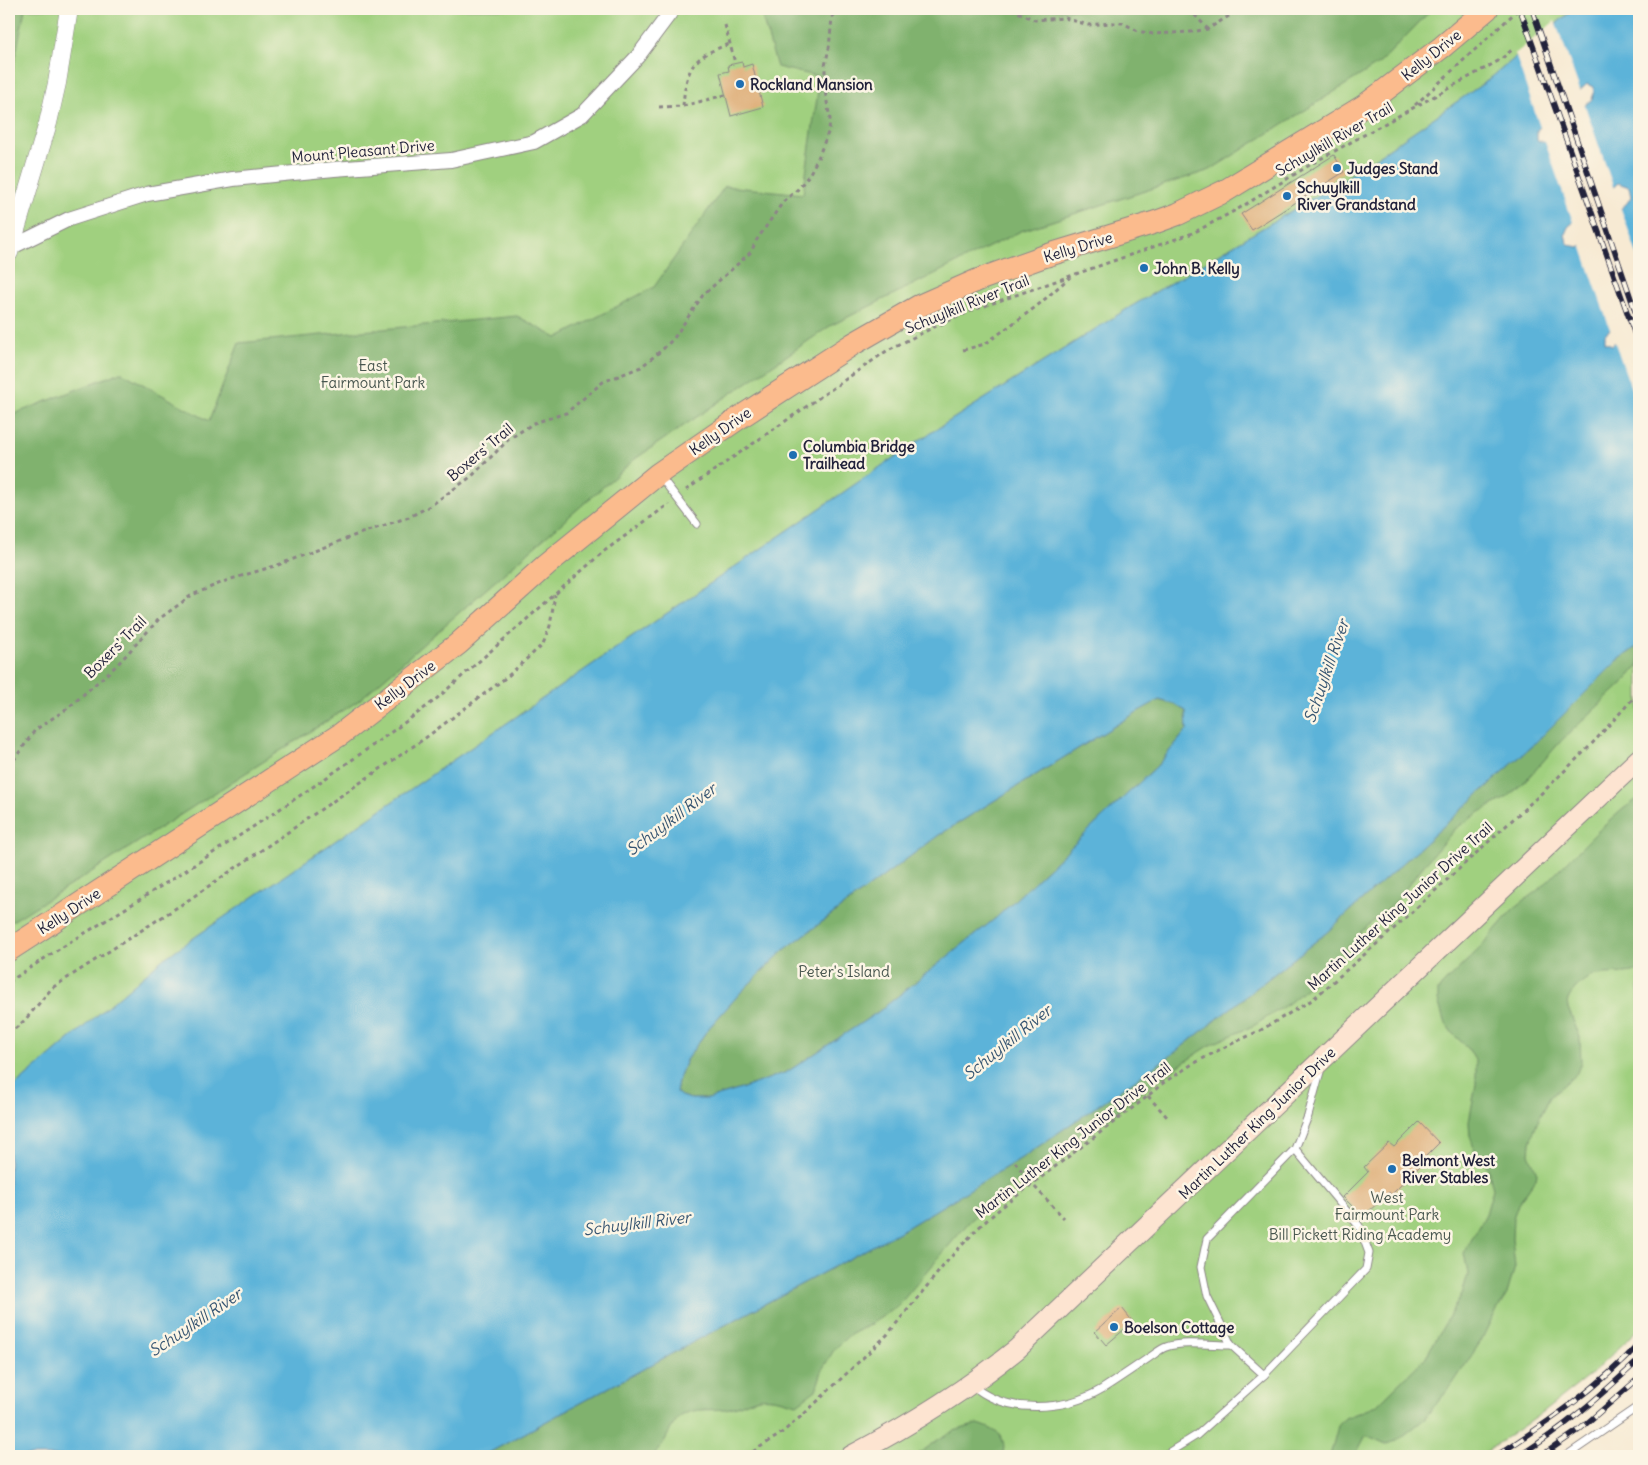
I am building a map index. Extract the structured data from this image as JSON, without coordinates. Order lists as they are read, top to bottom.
{
  "streets": {
    "main road": ["Kelly Drive", "Martin Luther King Junior Drive"],
    "street": ["Mount Pleasant Drive"],
    "path": ["Schuylkill River Trail", "Boxers' Trail", "Martin Luther King Junior Drive Trail"]
  },
  "water": ["Schuylkill River"],
  "parks": [
    "East Fairmount Park",
    "Peter's Island",
    "West Fairmount Park",
    "Bill Pickett Riding Academy"
  ],
  "places": [
    "Rockland Mansion",
    "Judges Stand",
    "Schuylkill River Grandstand",
    "John B. Kelly",
    "Columbia Bridge Trailhead",
    "Belmont West River Stables",
    "Boelson Cottage"
  ]
}
